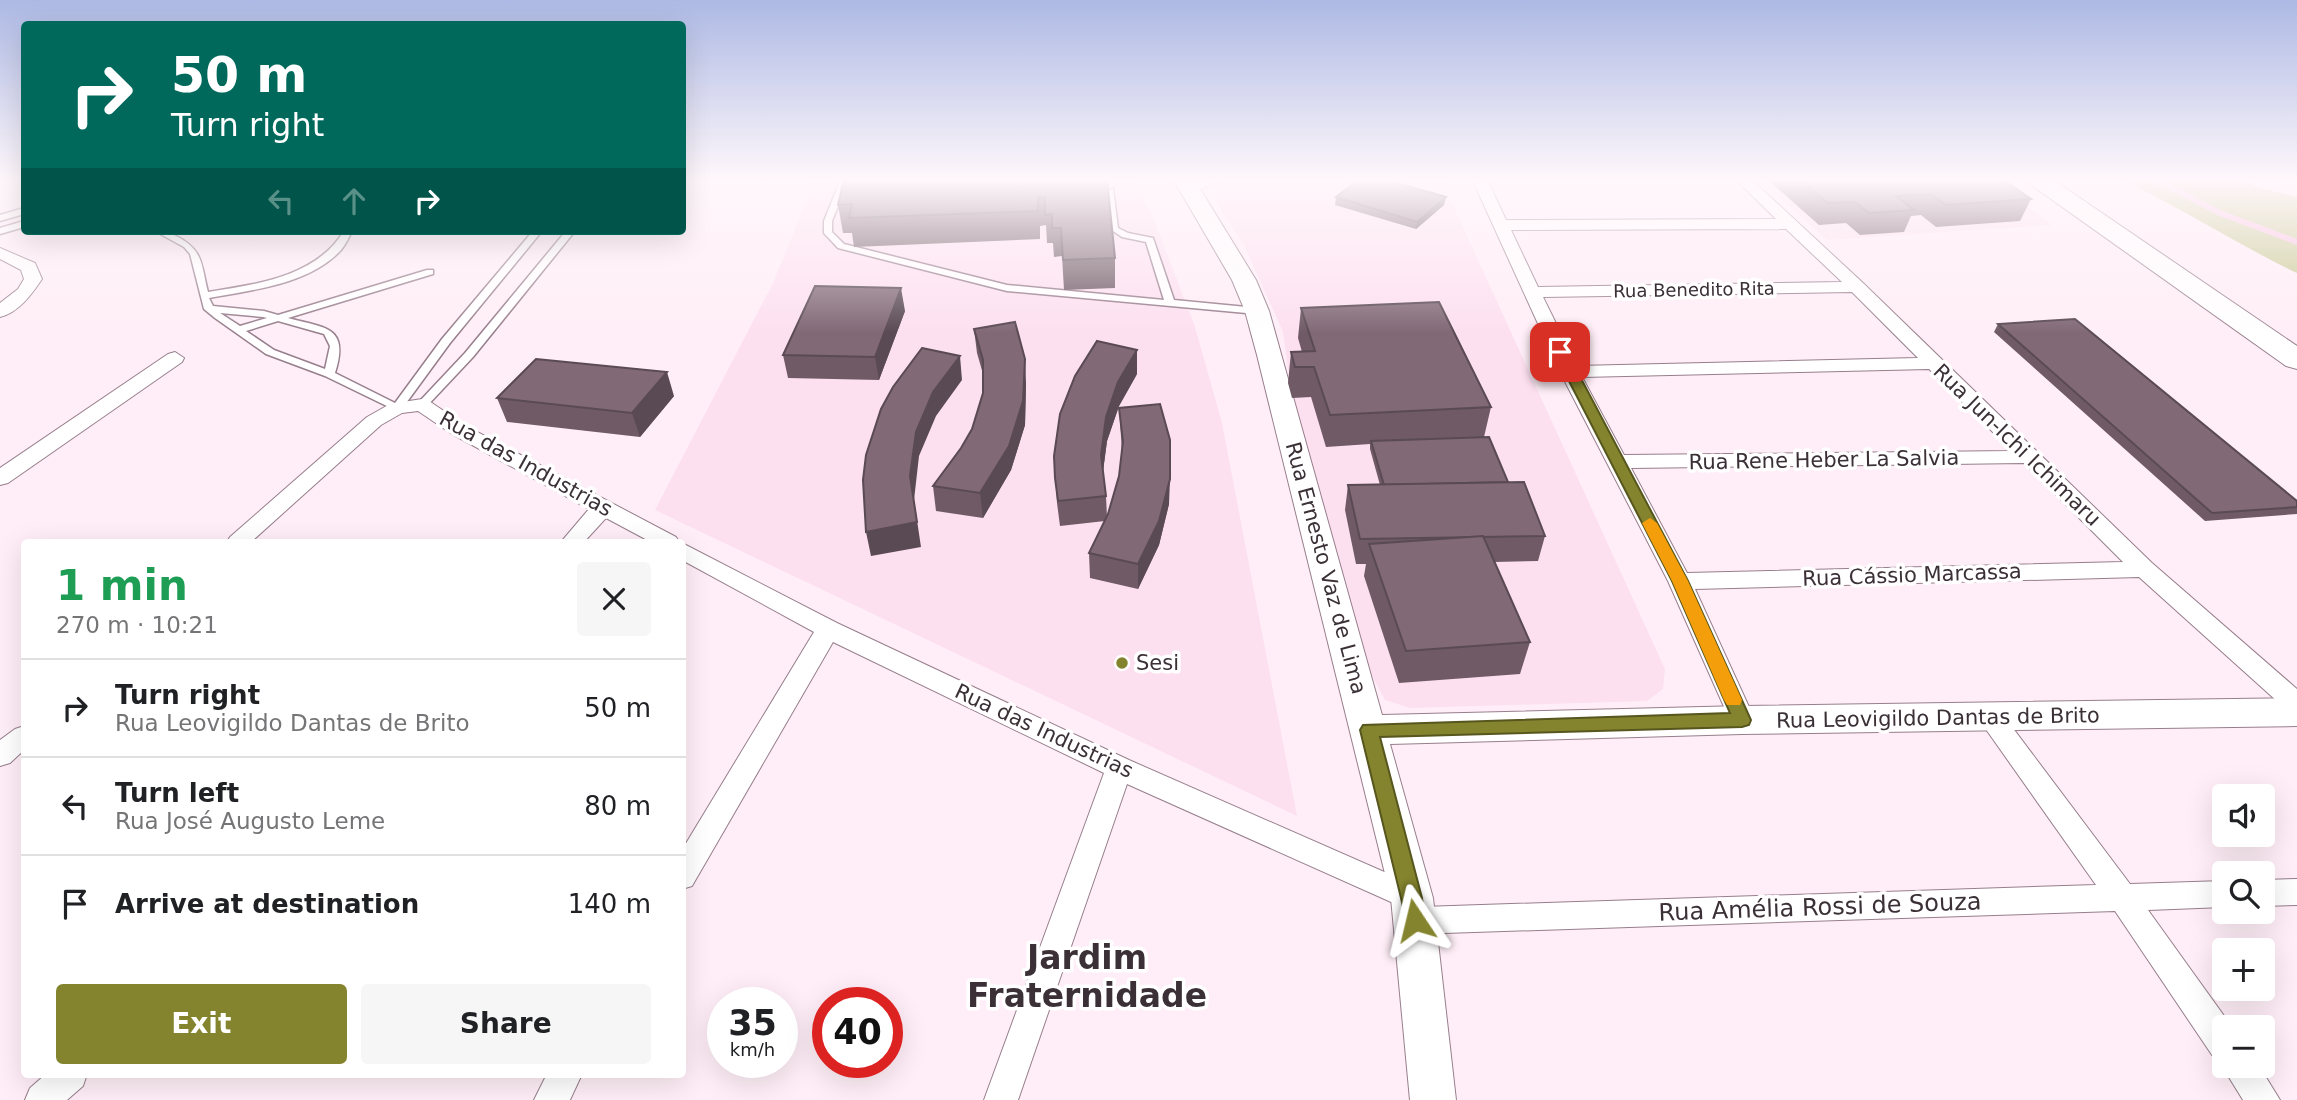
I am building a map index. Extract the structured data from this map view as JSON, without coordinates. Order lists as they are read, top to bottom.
{
  "streets": {
    "street": [
      "Rua Benedito Rita",
      "Rua Jun-Ichi Ichimaru",
      "Rua Rene Heber La Salvia",
      "Rua das Industrias",
      "Rua Ernesto Vaz de Lima",
      "Rua Cássio Marcassa",
      "Rua Leovigildo Dantas de Brito",
      "Rua Amélia Rossi de Souza"
    ]
  },
  "crossings": [
    ["Rua Benedito Rita", "Rua Jun-Ichi Ichimaru"],
    ["Rua Jun-Ichi Ichimaru", "Rua Rene Heber La Salvia"],
    ["Rua Jun-Ichi Ichimaru", "Rua Cássio Marcassa"],
    ["Rua das Industrias", "Rua Ernesto Vaz de Lima"],
    ["Rua das Industrias", "Rua Amélia Rossi de Souza"],
    ["Rua Ernesto Vaz de Lima", "Rua Leovigildo Dantas de Brito"],
    ["Rua Ernesto Vaz de Lima", "Rua Amélia Rossi de Souza"]
  ],
  "districts": ["Jardim Fraternidade"],
  "places": ["Sesi"],
  "page": {
    "turn": ["50 m", "Turn right"],
    "heading": ["1 min", "270 m · 10:21"],
    "list": [
      {
        "name": "Turn right",
        "note": "Rua Leovigildo Dantas de Brito",
        "value": "50 m"
      },
      {
        "name": "Turn left",
        "note": "Rua José Augusto Leme",
        "value": "80 m"
      },
      {
        "name": "Arrive at destination",
        "value": "140 m"
      }
    ],
    "map_buttons": ["+", "−"],
    "buttons": ["Exit", "Share"],
    "speed": "35 km/h",
    "limit": "40"
  }
}
